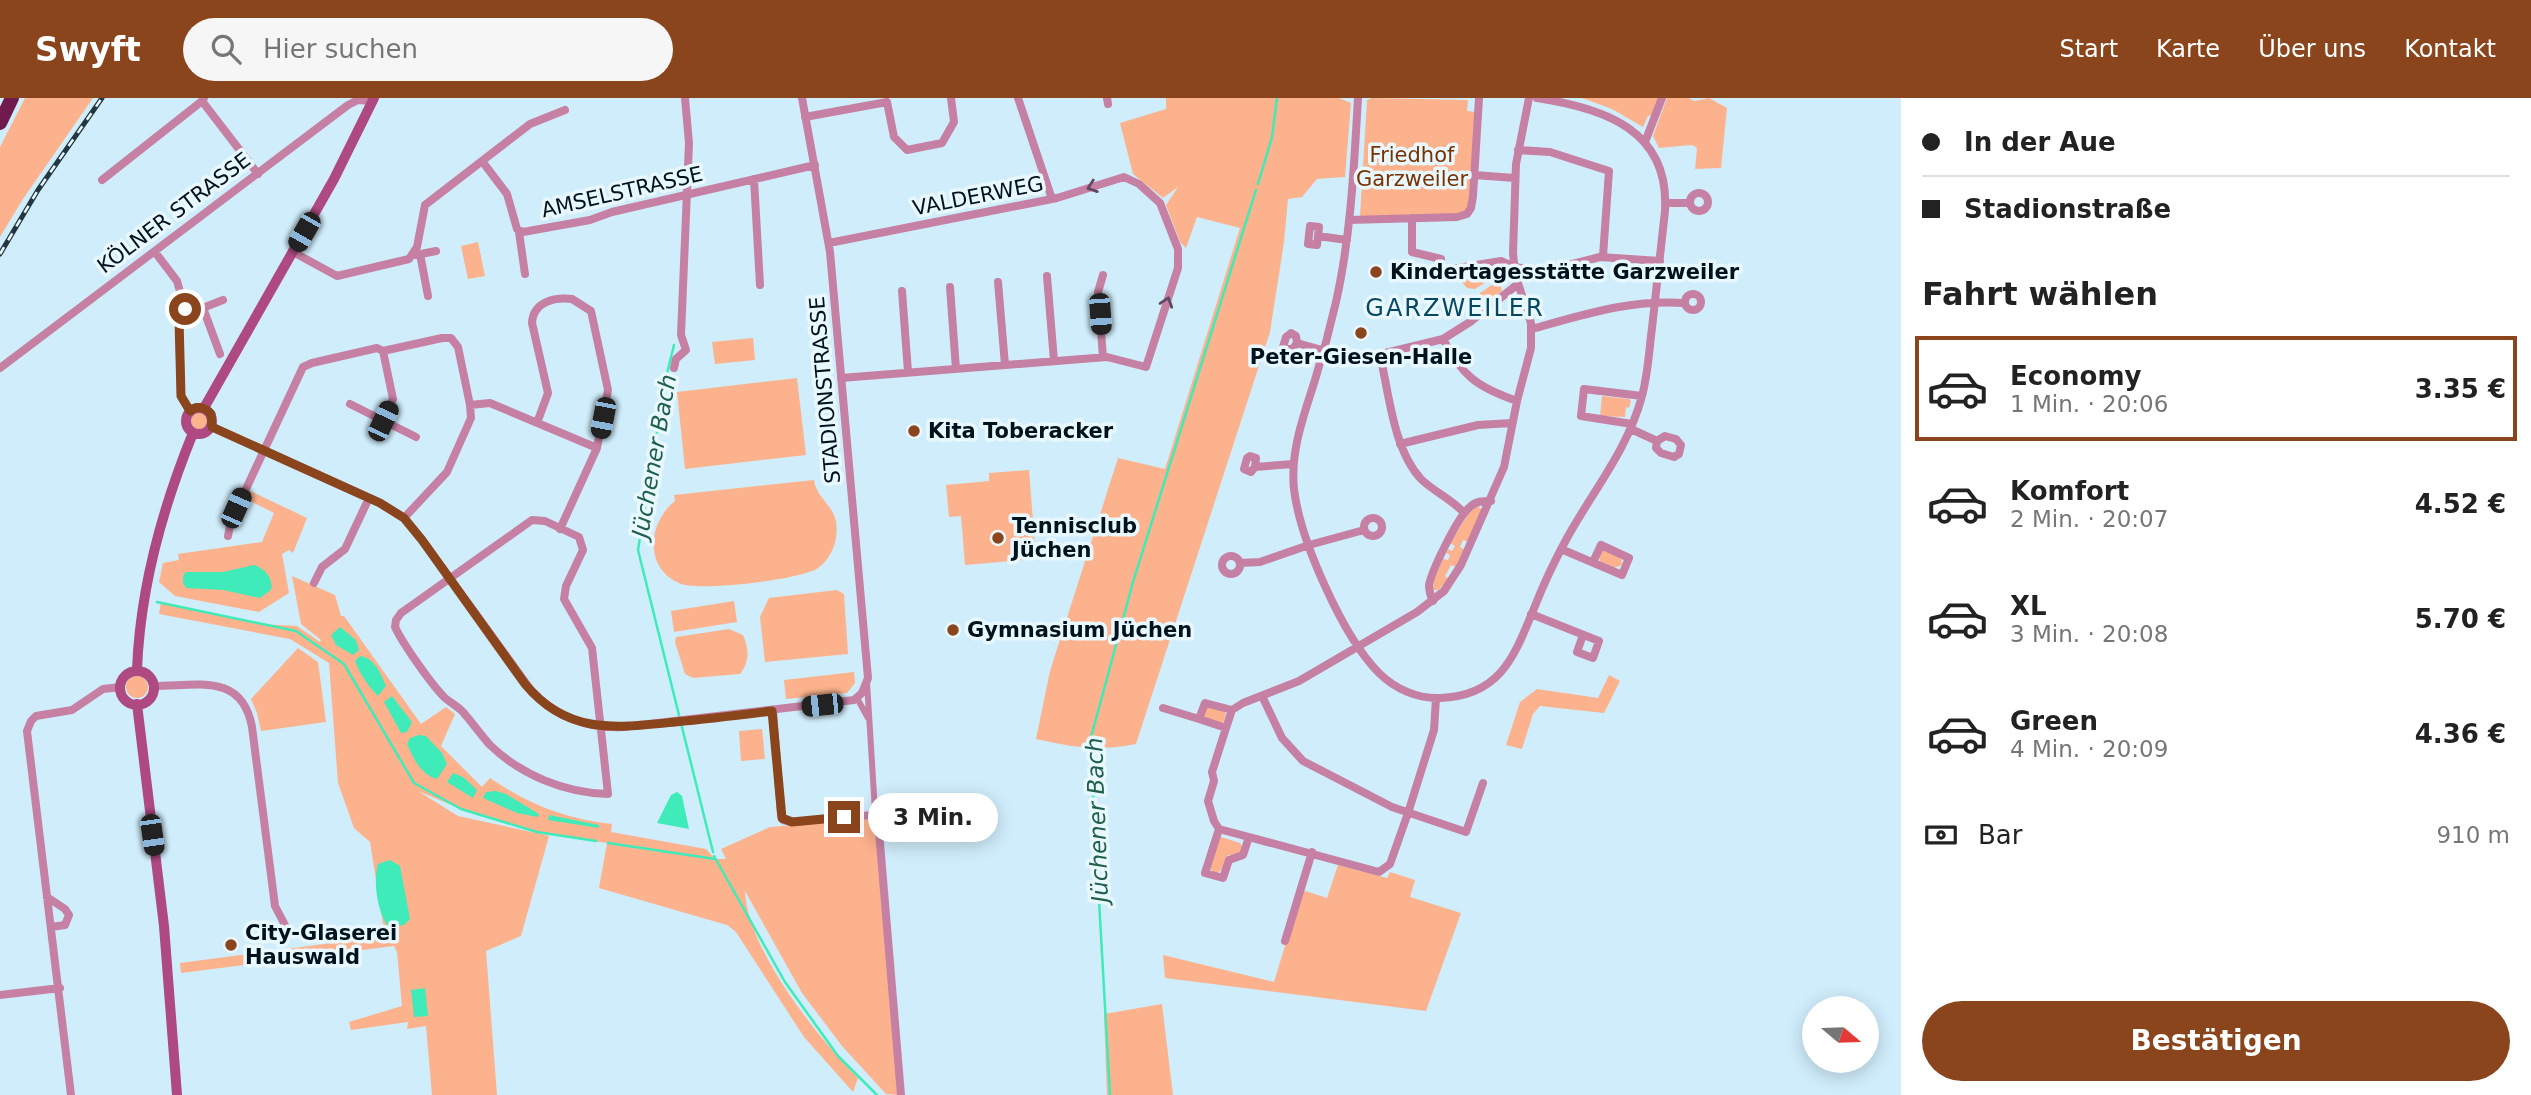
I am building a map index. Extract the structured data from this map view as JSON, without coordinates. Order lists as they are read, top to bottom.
{
  "streets": {
    "street": [
      "AMSELSTRASSE",
      "VALDERWEG",
      "KÖLNER STRASSE",
      "STADIONSTRASSE"
    ]
  },
  "crossings": [
    ["AMSELSTRASSE", "STADIONSTRASSE"],
    ["VALDERWEG", "STADIONSTRASSE"]
  ],
  "districts": ["GARZWEILER"],
  "water": ["Jüchener Bach"],
  "parks": ["Friedhof Garzweiler"],
  "places": [
    "Kindertagesstätte Garzweiler",
    "Peter-Giesen-Halle",
    "Kita Toberacker",
    "Tennisclub Jüchen",
    "Gymnasium Jüchen",
    "City-Glaserei Hauswald"
  ],
  "north": "right",
  "page": {
    "header": "Swyft",
    "search": "Hier suchen",
    "nav": [
      "Start",
      "Karte",
      "Über uns",
      "Kontakt"
    ],
    "banner": ["In der Aue", "Stadionstraße"],
    "heading": "Fahrt wählen",
    "list": [
      {
        "name": "Economy",
        "note": "1 Min. · 20:06",
        "value": "3.35 €"
      },
      {
        "name": "Komfort",
        "note": "2 Min. · 20:07",
        "value": "4.52 €"
      },
      {
        "name": "XL",
        "note": "3 Min. · 20:08",
        "value": "5.70 €"
      },
      {
        "name": "Green",
        "note": "4 Min. · 20:09",
        "value": "4.36 €"
      }
    ],
    "bubble": "3 Min.",
    "pay": ["Bar", "910 m"],
    "buttons": "Bestätigen"
  }
}
